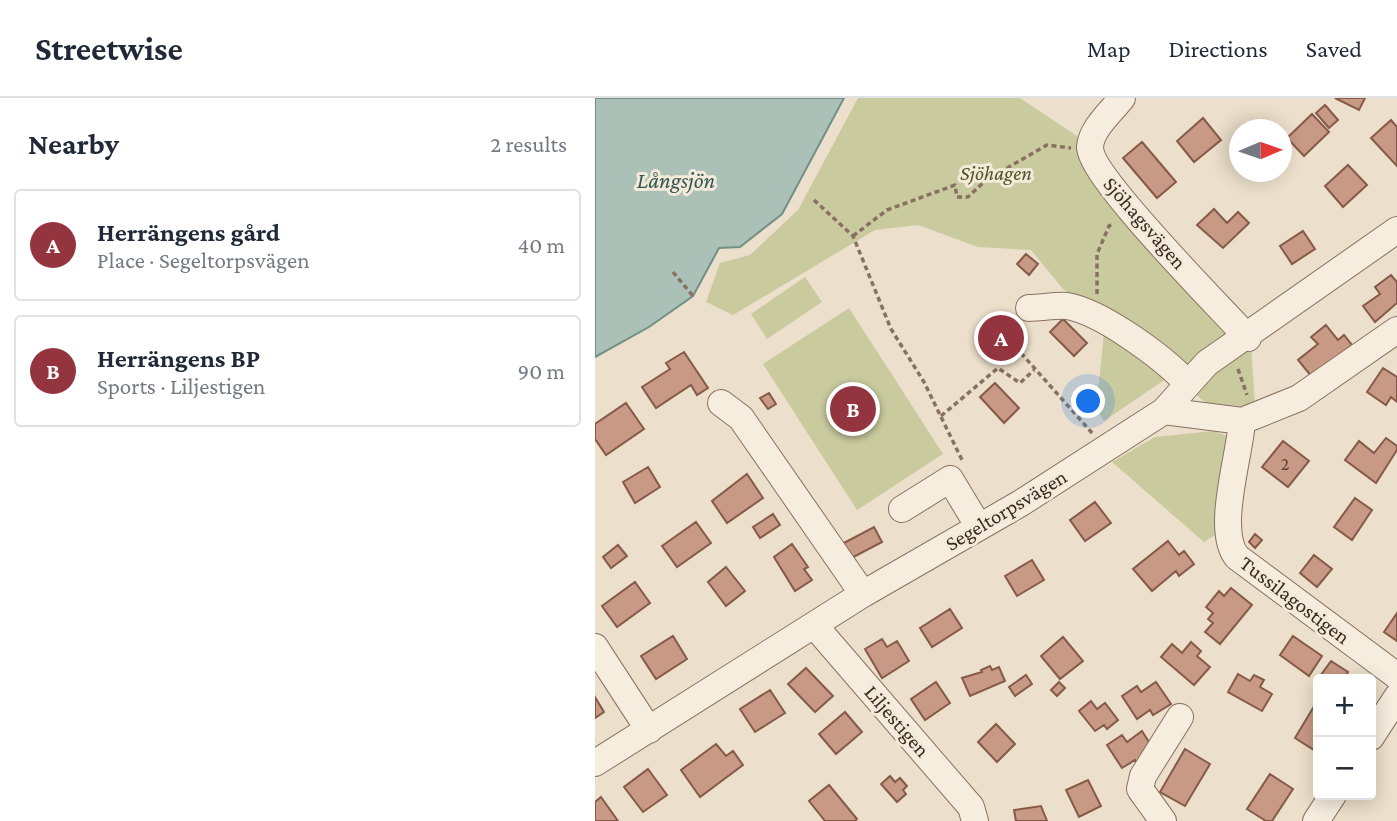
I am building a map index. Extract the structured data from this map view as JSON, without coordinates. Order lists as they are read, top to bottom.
{
  "streets": {
    "street": [
      "Sjöhagsvägen",
      "Segeltorpsvägen",
      "Tussilagostigen",
      "Liljestigen"
    ]
  },
  "crossings": [
    ["Sjöhagsvägen", "Segeltorpsvägen"],
    ["Segeltorpsvägen", "Liljestigen"]
  ],
  "water": ["Långsjön"],
  "parks": ["Sjöhagen"],
  "house_numbers": ["2"],
  "north": "right",
  "page": {
    "header": "Streetwise",
    "nav": ["Map", "Directions", "Saved"],
    "heading": ["Nearby", "2 results"],
    "list": [
      {
        "mark": "A",
        "name": "Herrängens gård",
        "note": "Place · Segeltorpsvägen",
        "value": "40 m"
      },
      {
        "mark": "B",
        "name": "Herrängens BP",
        "note": "Sports · Liljestigen",
        "value": "90 m"
      }
    ],
    "pins": ["A", "B"],
    "map_buttons": ["+", "−"]
  }
}
